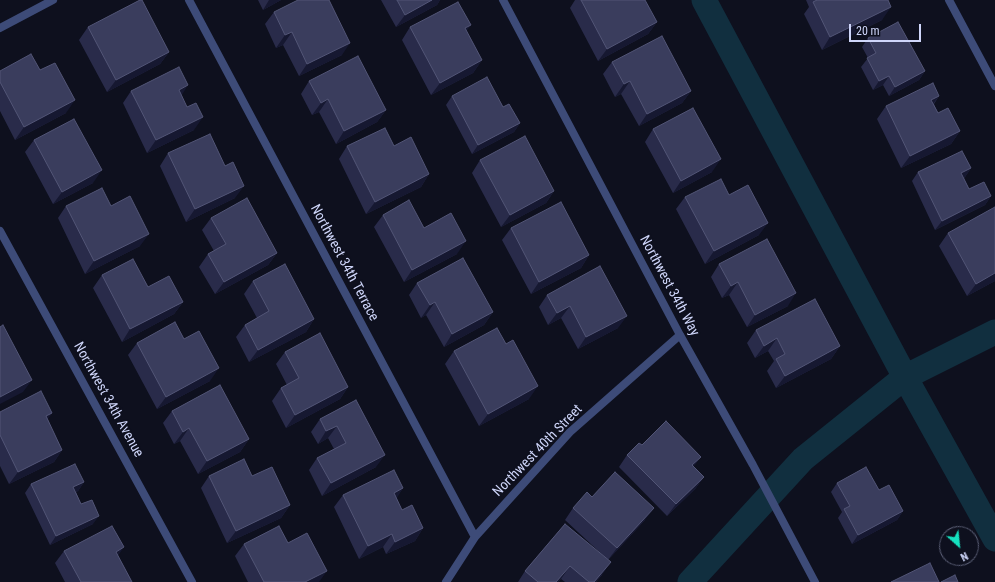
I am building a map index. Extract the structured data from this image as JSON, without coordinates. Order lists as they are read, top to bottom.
{
  "streets": {
    "street": [
      "Northwest 34th Terrace",
      "Northwest 34th Way",
      "Northwest 34th Avenue",
      "Northwest 40th Street"
    ]
  },
  "crossings": [
    ["Northwest 34th Terrace", "Northwest 40th Street"],
    ["Northwest 34th Way", "Northwest 40th Street"]
  ],
  "scale_bar": "20 m",
  "north": "bottom right"
}
